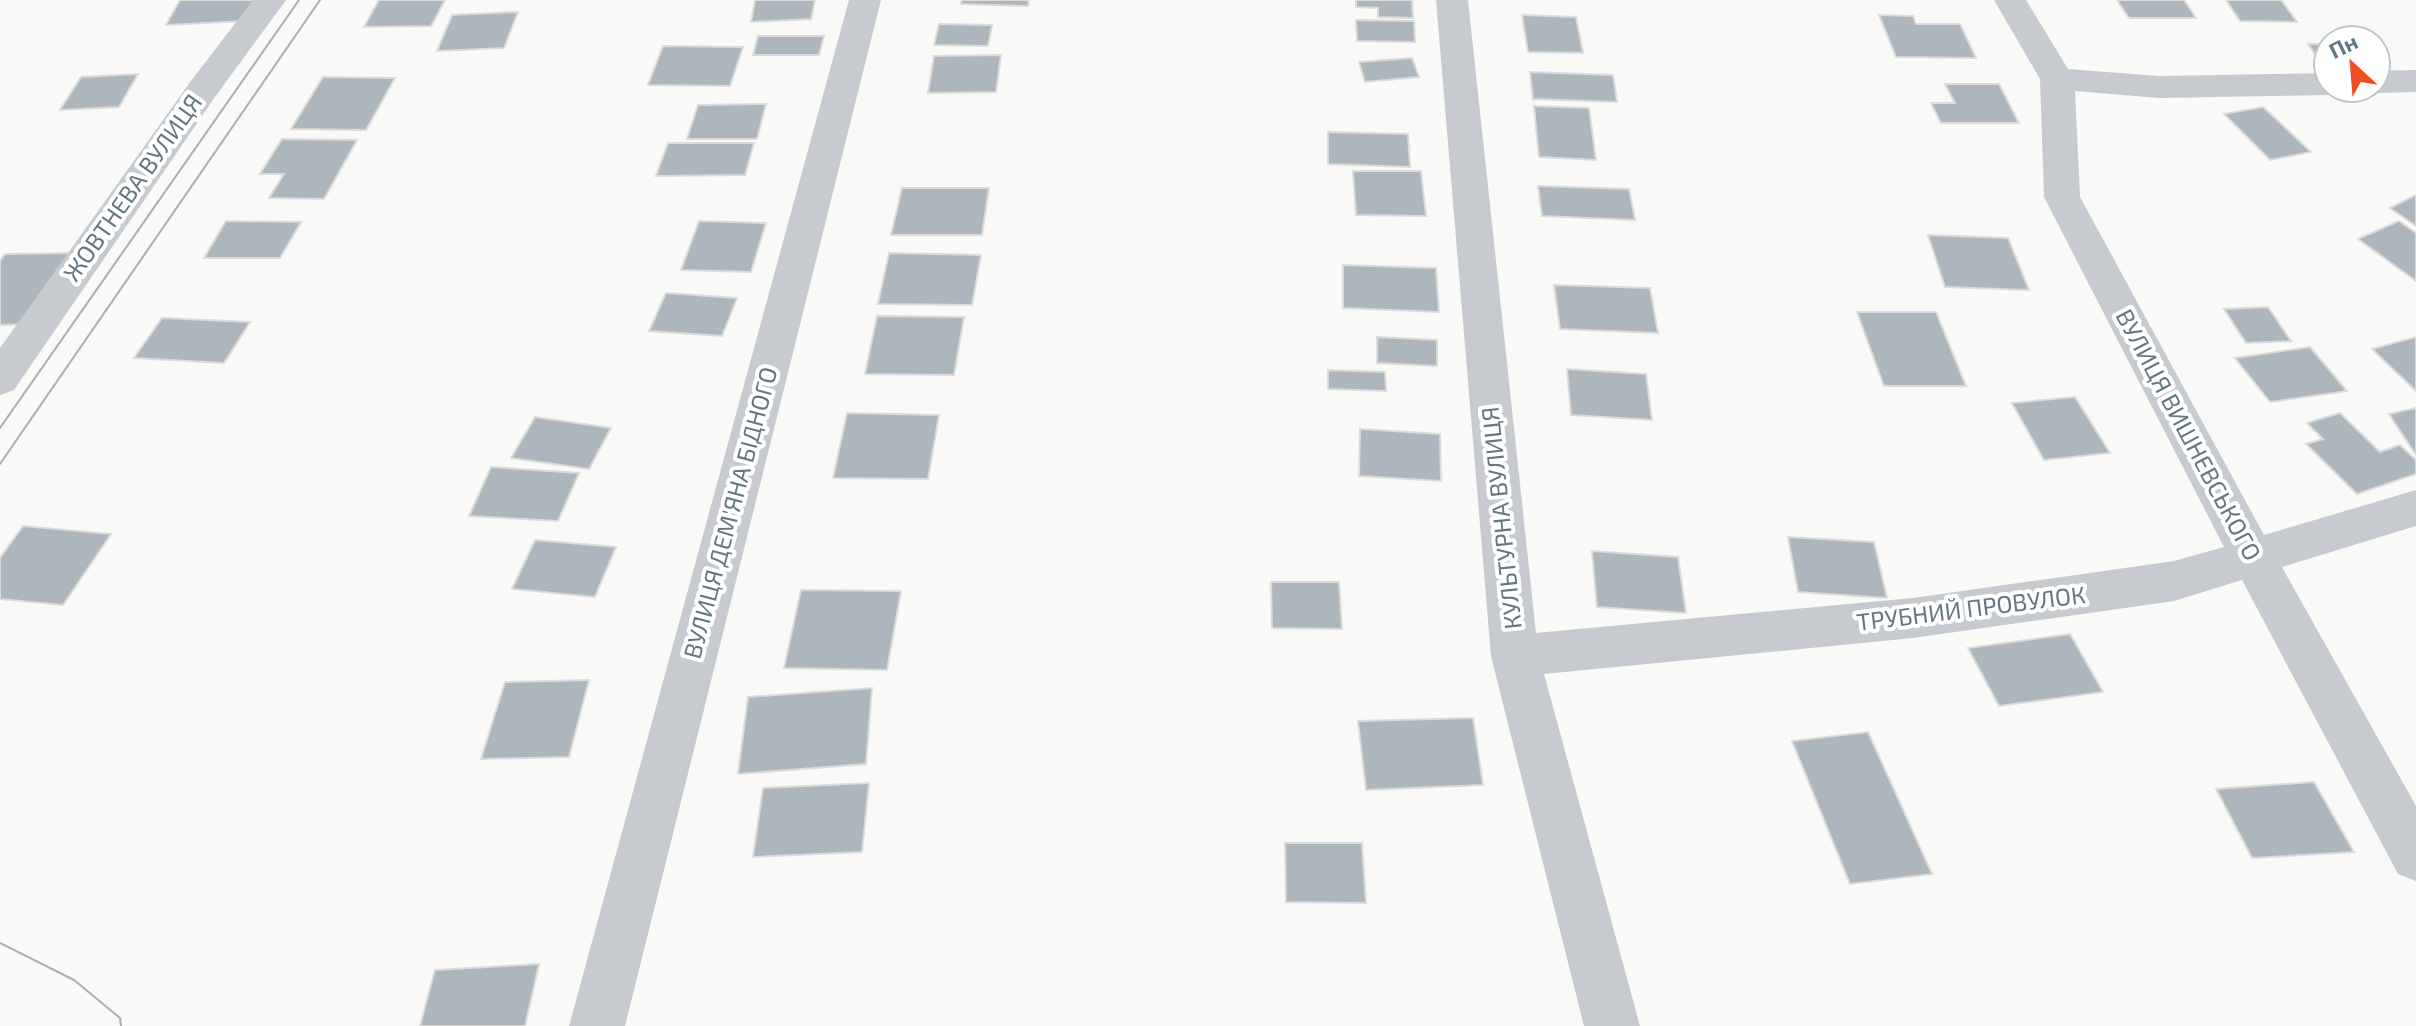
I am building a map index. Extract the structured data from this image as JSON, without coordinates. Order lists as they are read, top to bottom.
{
  "streets": {
    "street": [
      "ЖОВТНЕВА ВУЛИЦЯ",
      "ВУЛИЦЯ ВИШНЕВСЬКОГО",
      "ВУЛИЦЯ ДЕМ'ЯНА БІДНОГО",
      "КУЛЬТУРНА ВУЛИЦЯ",
      "ТРУБНИЙ ПРОВУЛОК"
    ]
  },
  "crossings": [
    ["ВУЛИЦЯ ВИШНЕВСЬКОГО", "ТРУБНИЙ ПРОВУЛОК"],
    ["КУЛЬТУРНА ВУЛИЦЯ", "ТРУБНИЙ ПРОВУЛОК"]
  ],
  "north": "top left"
}
